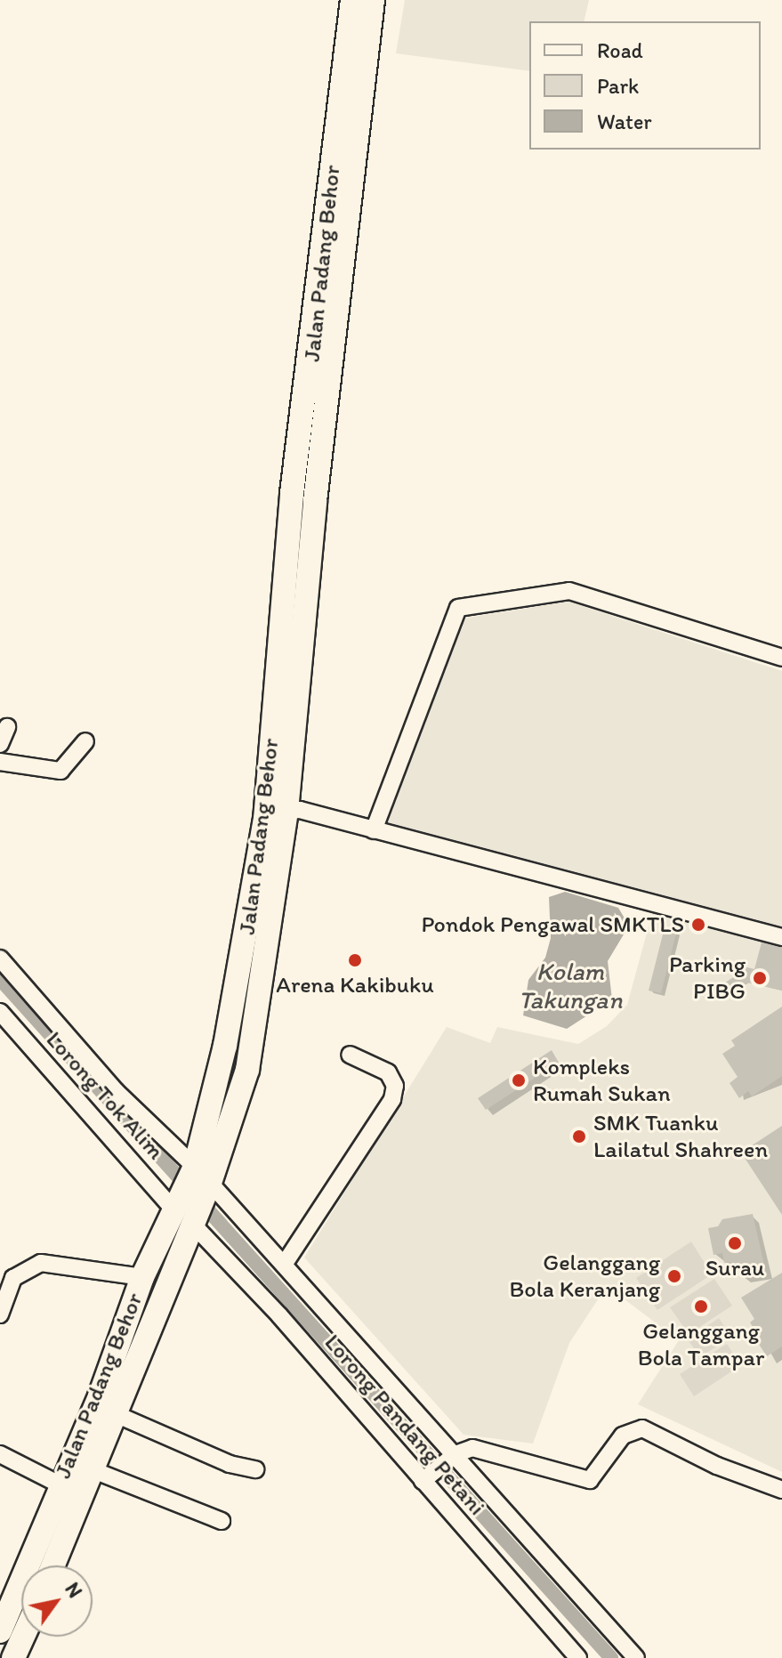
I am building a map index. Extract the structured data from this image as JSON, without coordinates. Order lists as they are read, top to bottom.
{
  "streets": {
    "main road": ["Jalan Padang Behor"],
    "street": ["Lorong Tok Alim", "Lorong Pandang Petani"]
  },
  "crossings": [
    ["Jalan Padang Behor", "Lorong Tok Alim"],
    ["Jalan Padang Behor", "Lorong Pandang Petani"],
    ["Lorong Tok Alim", "Lorong Pandang Petani"]
  ],
  "water": ["Kolam Takungan"],
  "places": [
    "Pondok Pengawal SMKTLS",
    "Arena Kakibuku",
    "Parking PIBG",
    "Kompleks Rumah Sukan",
    "SMK Tuanku Lailatul Shahreen",
    "Surau",
    "Gelanggang Bola Keranjang",
    "Gelanggang Bola Tampar"
  ],
  "legend": ["Road", "Park", "Water"],
  "north": "top right"
}
